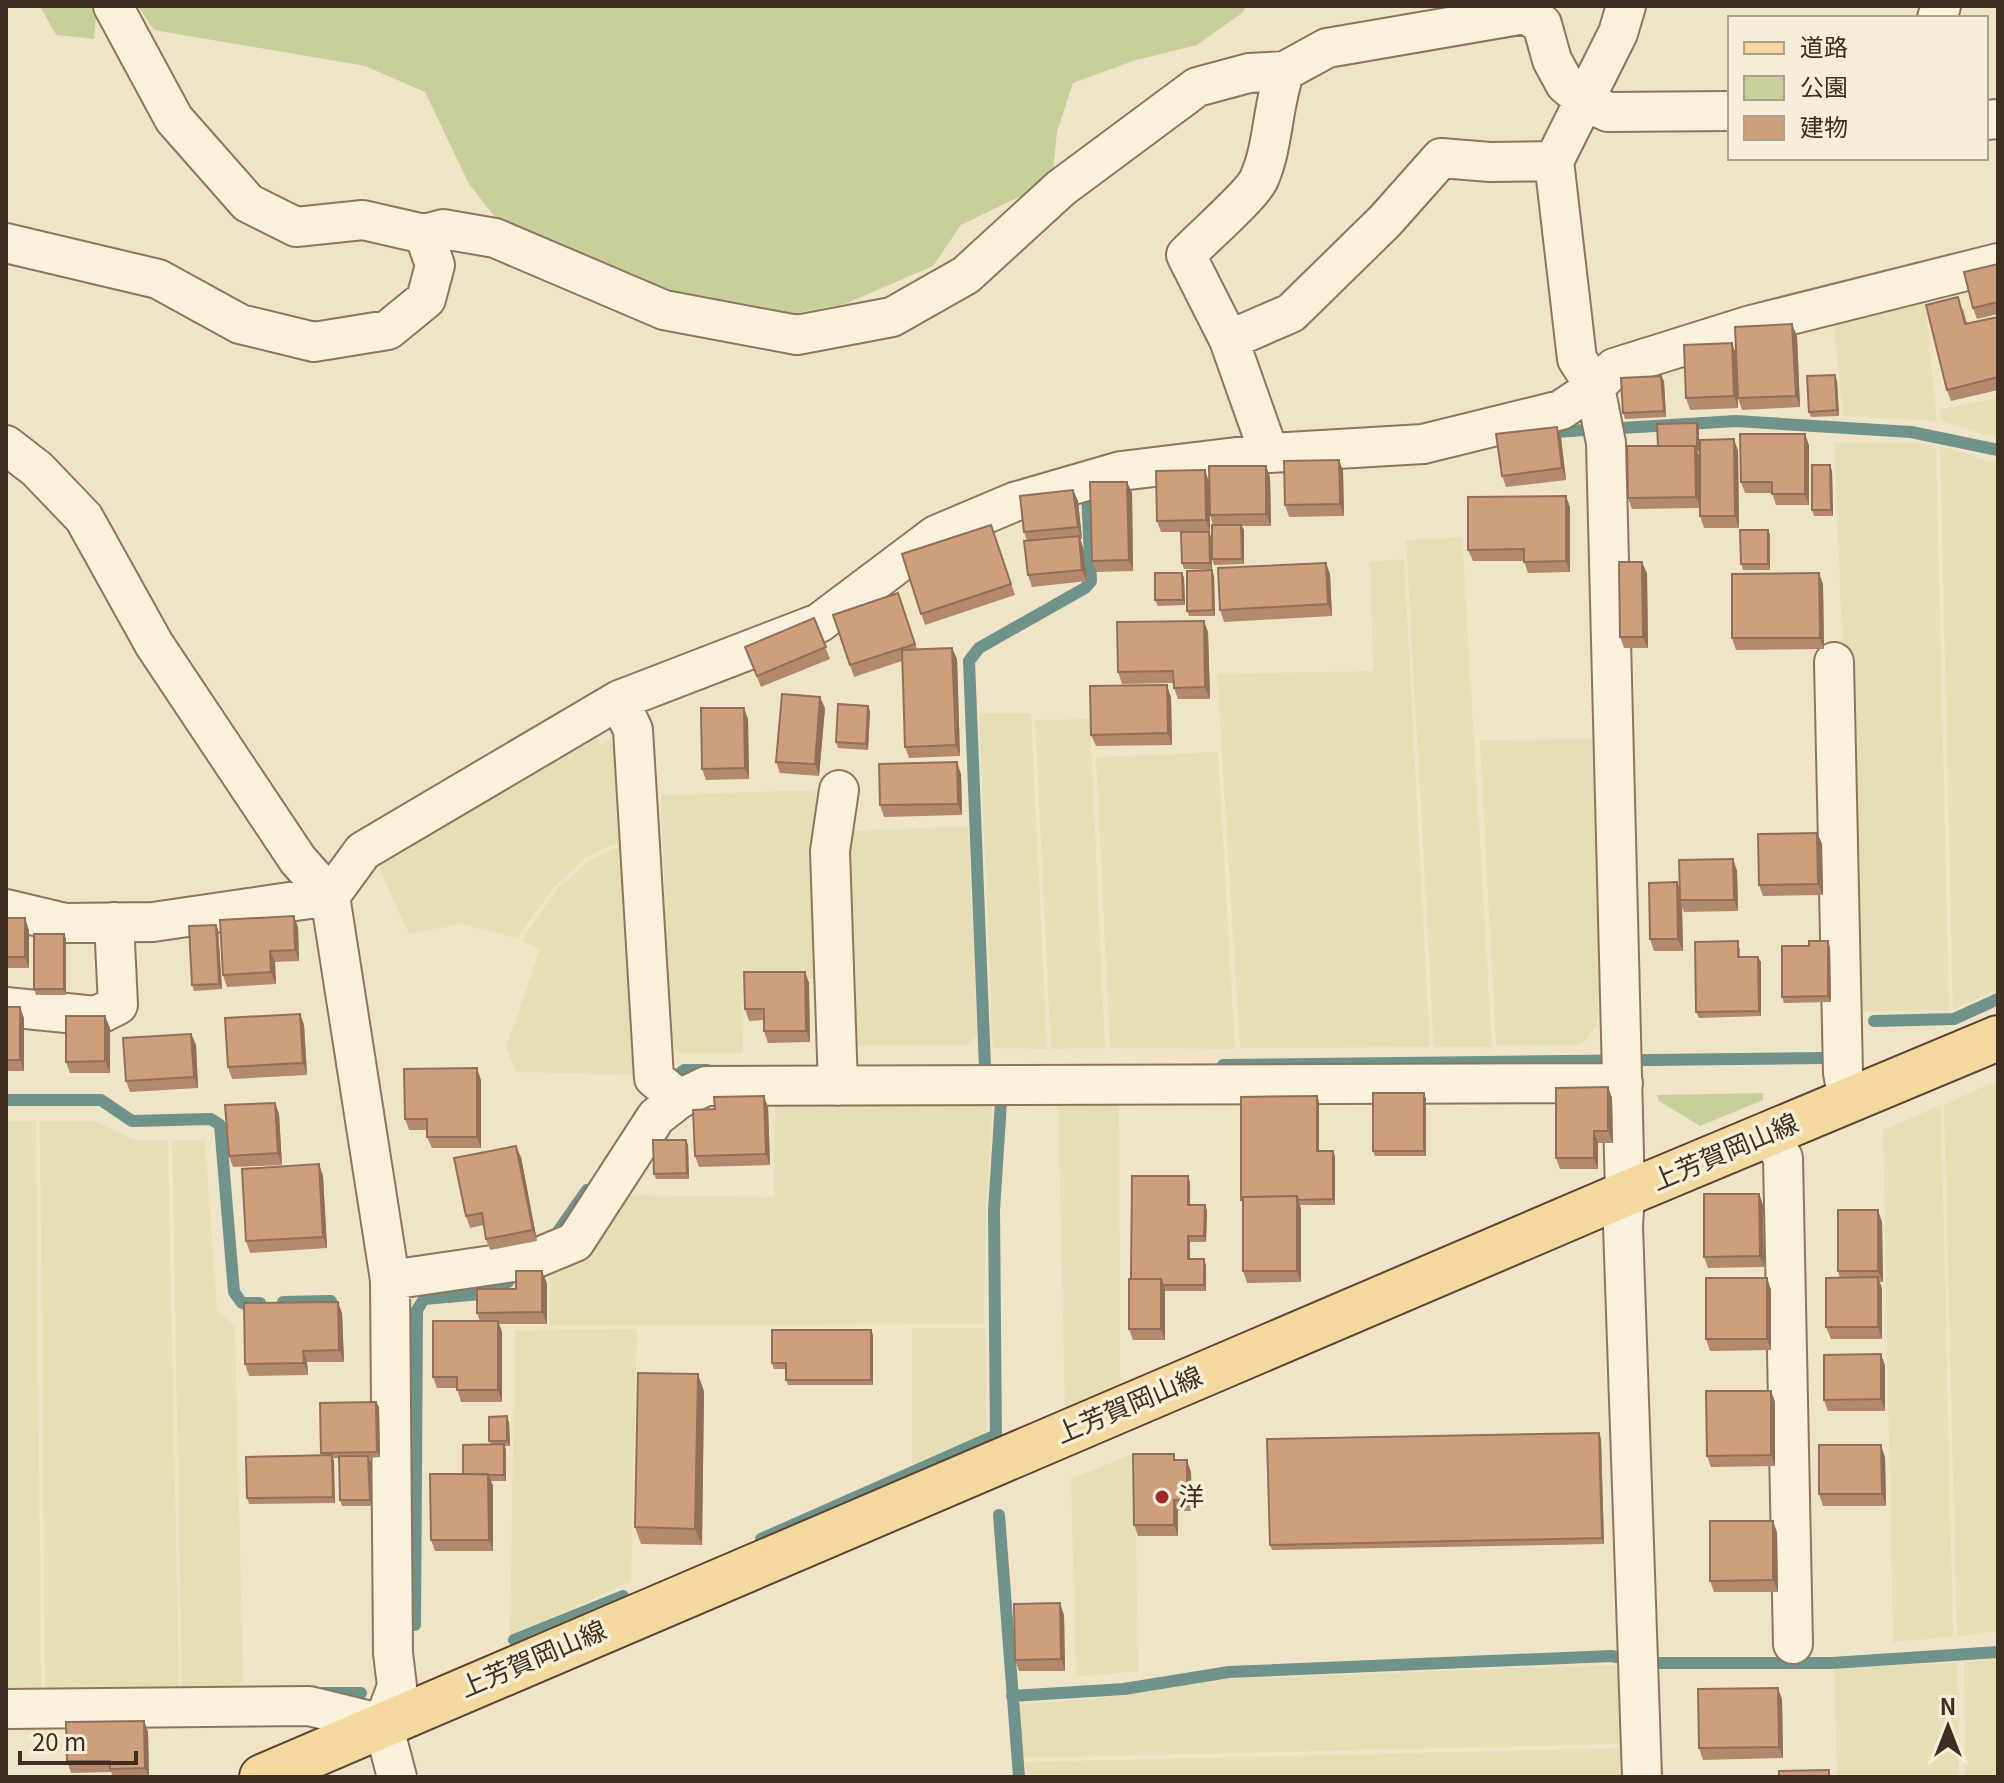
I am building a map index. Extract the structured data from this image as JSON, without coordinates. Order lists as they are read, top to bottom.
{
  "streets": {
    "main road": ["上芳賀岡山線"]
  },
  "places": ["洋"],
  "legend": ["道路", "公園", "建物"],
  "scale_bar": "20 m",
  "north": "top"
}
